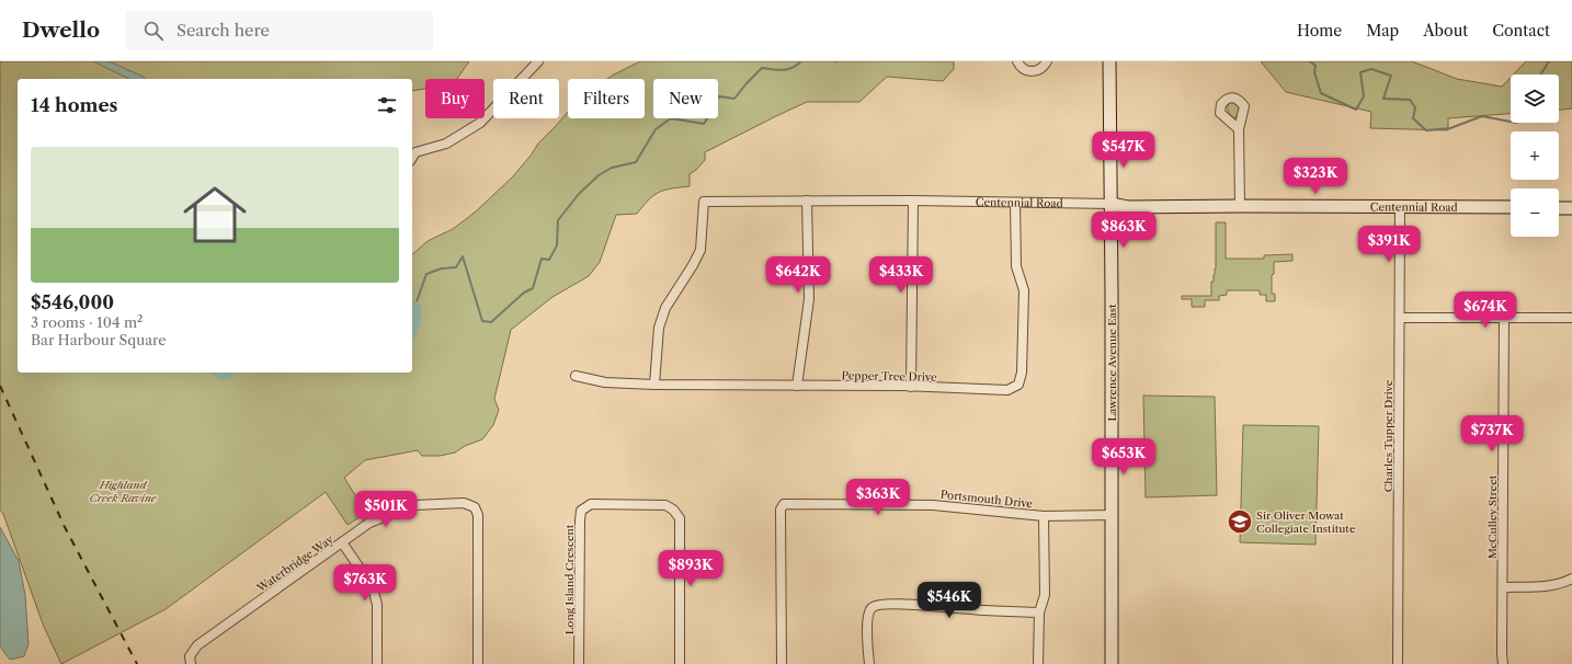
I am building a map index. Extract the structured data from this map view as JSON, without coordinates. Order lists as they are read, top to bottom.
{
  "streets": {
    "main road": ["Centennial Road", "Lawrence Avenue East"],
    "street": [
      "Pepper Tree Drive",
      "Charles Tupper Drive",
      "Portsmouth Drive",
      "McCulley Street",
      "Waterbridge Way",
      "Long Island Crescent"
    ]
  },
  "crossings": [
    ["Centennial Road", "Lawrence Avenue East"],
    ["Centennial Road", "Pepper Tree Drive"],
    ["Centennial Road", "Charles Tupper Drive"],
    ["Lawrence Avenue East", "Portsmouth Drive"]
  ],
  "parks": ["Highland Creek Ravine"],
  "places": {
    "school or university": ["Sir Oliver Mowat Collegiate Institute"]
  },
  "page": {
    "header": "Dwello",
    "search": "Search here",
    "nav": [
      "Home",
      "Map",
      "About",
      "Contact"
    ],
    "map_buttons": ["+", "−"],
    "chip": [
      "Buy",
      "Rent",
      "Filters",
      "New"
    ],
    "heading": "14 homes",
    "price": [
      "$547K",
      "$323K",
      "$863K",
      "$391K",
      "$642K",
      "$433K",
      "$674K",
      "$737K",
      "$653K",
      "$363K",
      "$501K",
      "$893K",
      "$763K",
      "$546K"
    ],
    "list": [
      {
        "name": "$546,000",
        "note": "3 rooms · 104 m² · Bar Harbour Square"
      }
    ]
  }
}
